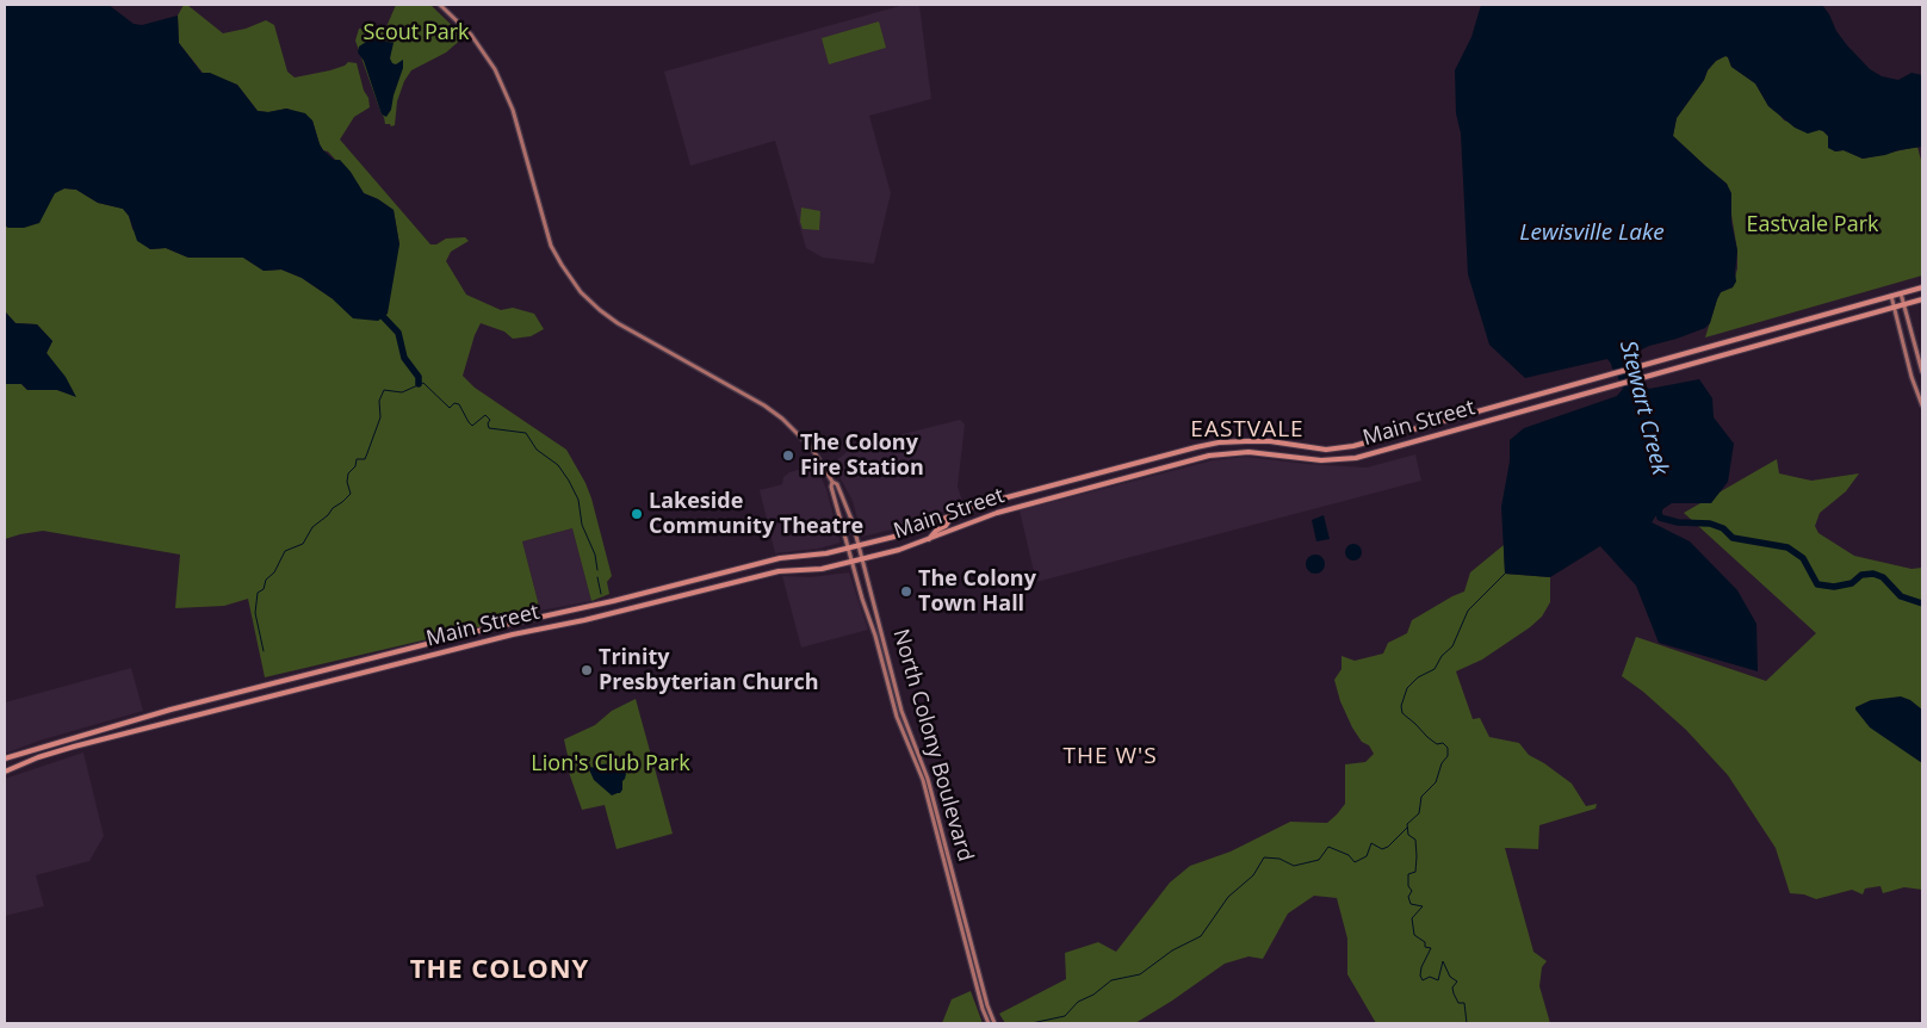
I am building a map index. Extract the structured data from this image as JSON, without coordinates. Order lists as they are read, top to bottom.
{
  "streets": {
    "main road": ["Main Street", "North Colony Boulevard"]
  },
  "crossings": [
    ["Main Street", "North Colony Boulevard"]
  ],
  "districts": ["EASTVALE", "THE W'S", "THE COLONY"],
  "water": ["Lewisville Lake", "Stewart Creek"],
  "parks": ["Scout Park", "Eastvale Park", "Lion's Club Park"],
  "places": [
    "The Colony Fire Station",
    "Lakeside Community Theatre",
    "The Colony Town Hall",
    "Trinity Presbyterian Church"
  ]
}
